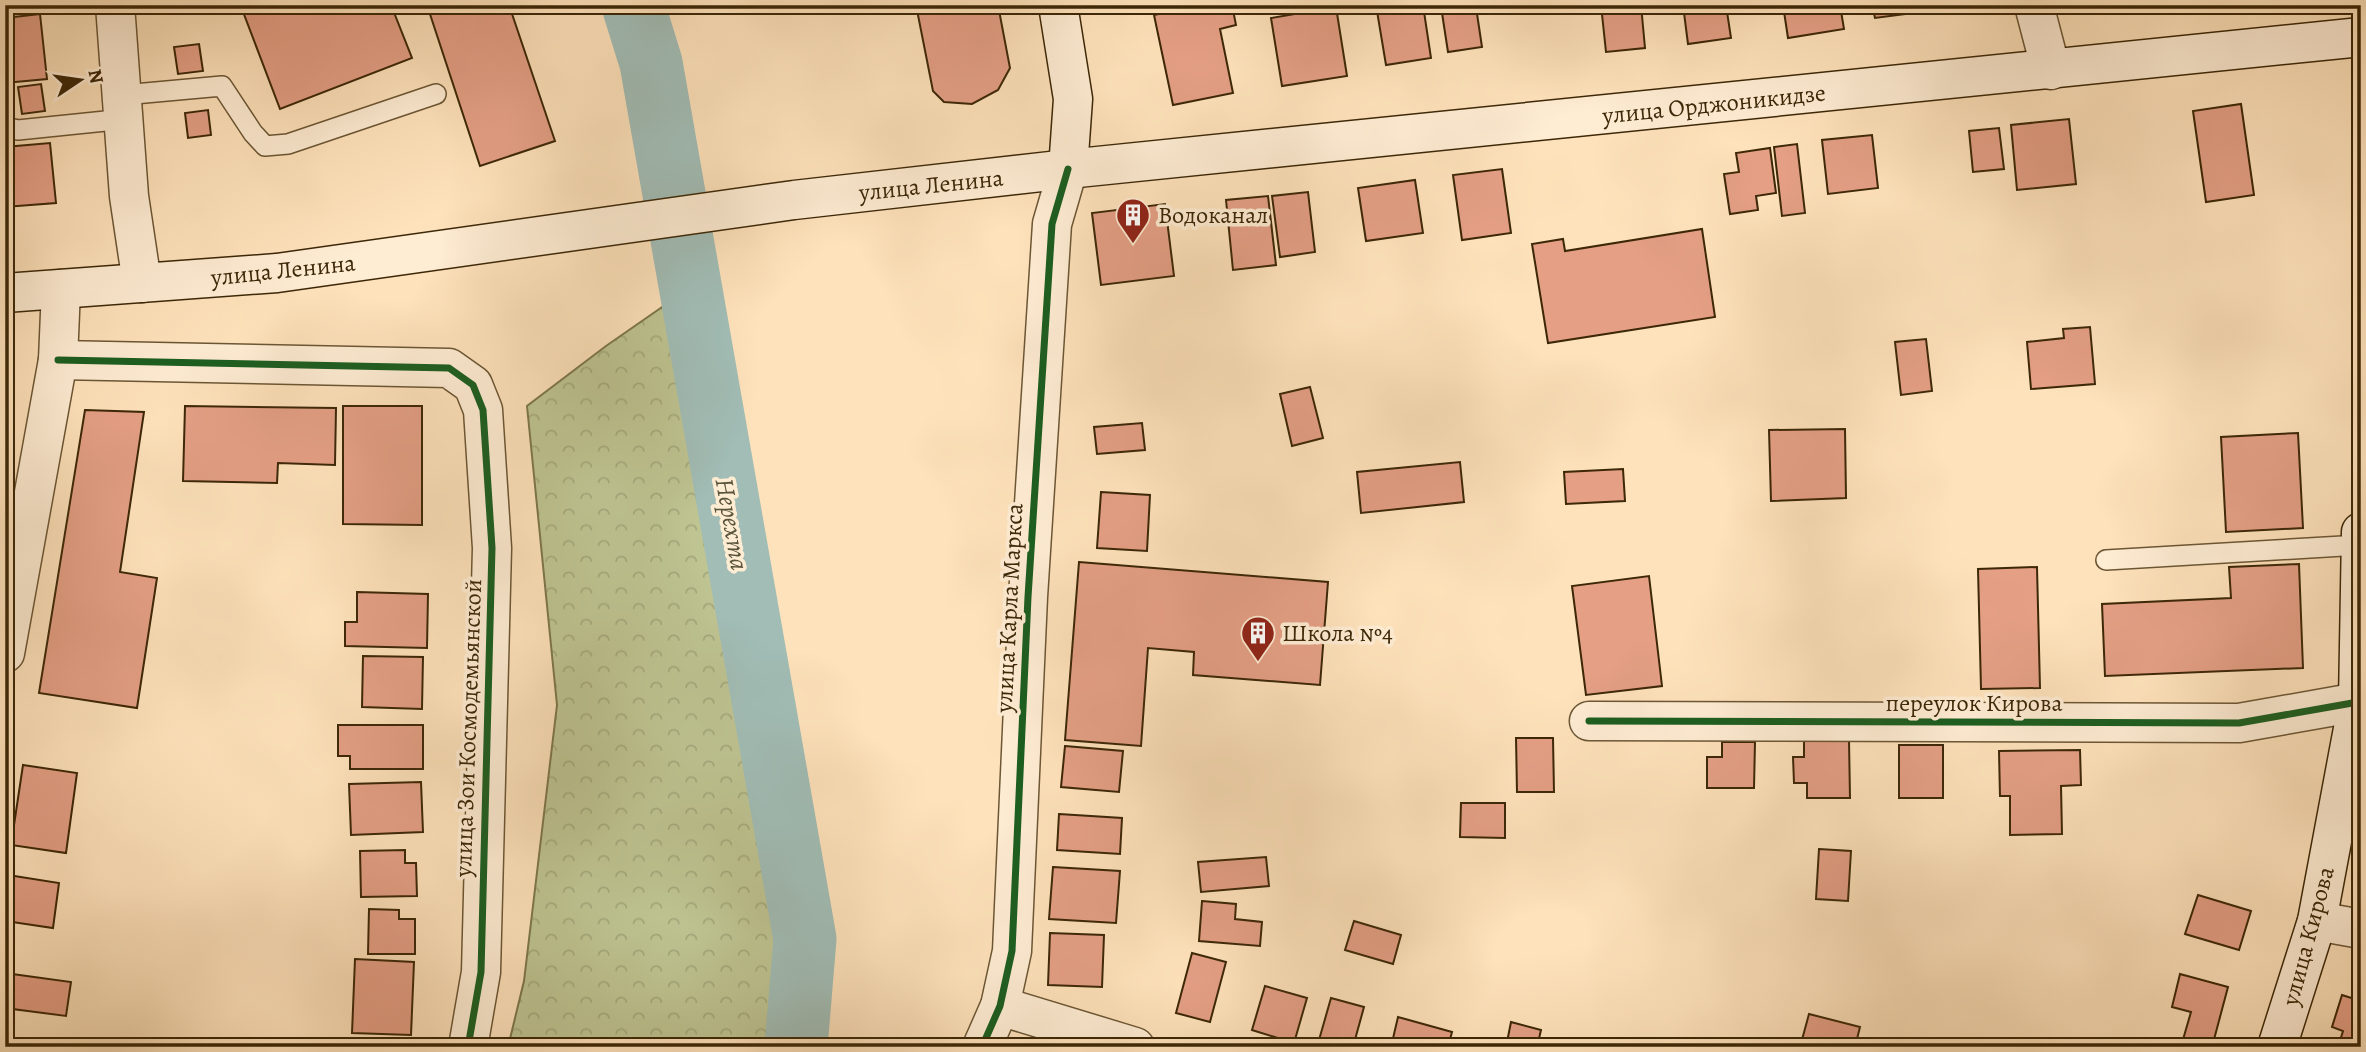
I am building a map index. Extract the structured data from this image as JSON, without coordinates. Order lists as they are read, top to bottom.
{
  "streets": {
    "street": [
      "улица Орджоникидзе",
      "улица Ленина",
      "улица Карла Маркса",
      "переулок Кирова",
      "улица Зои Космодемьянской",
      "улица Кирова"
    ]
  },
  "crossings": [
    ["улица Орджоникидзе", "улица Ленина"],
    ["улица Орджоникидзе", "улица Карла Маркса"],
    ["улица Ленина", "улица Карла Маркса"],
    ["переулок Кирова", "улица Кирова"]
  ],
  "water": ["Нерехта"],
  "places": {
    "building": ["Водоканал", "Школа №4"]
  },
  "north": "right"
}
